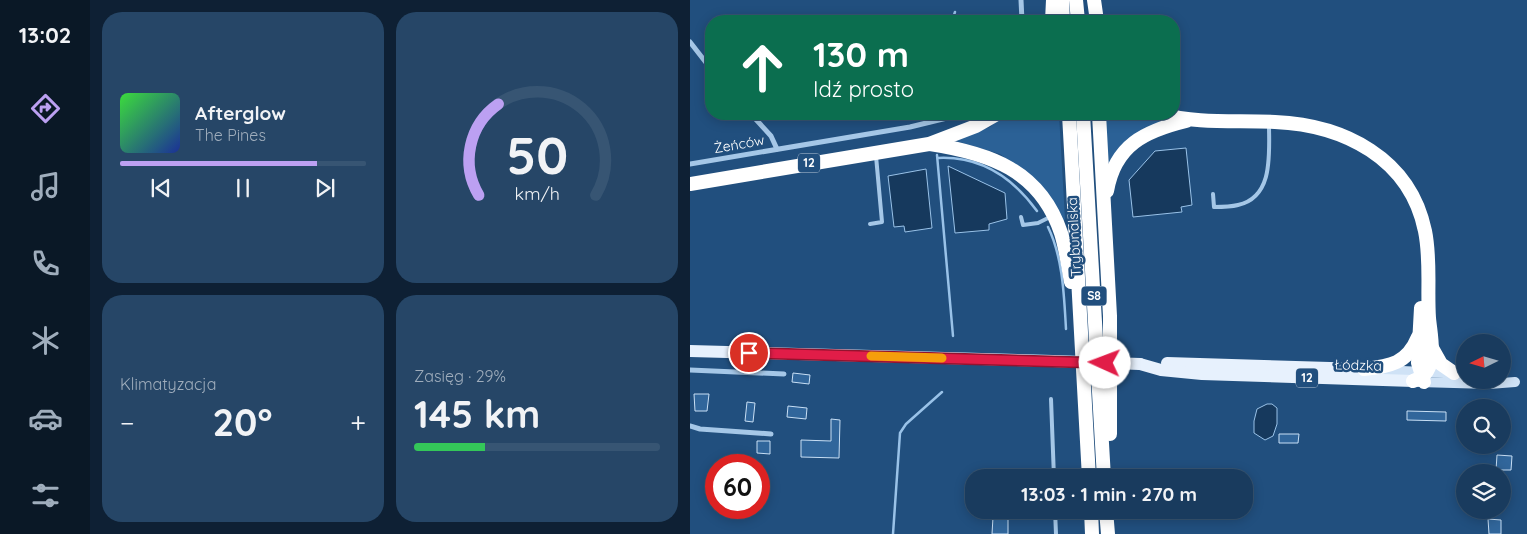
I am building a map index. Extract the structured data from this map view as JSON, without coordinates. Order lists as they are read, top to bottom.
{
  "streets": {
    "highway": ["12", "Trybunalska", "S8"],
    "main road": ["Łódzka"],
    "street": ["Żeńców"]
  },
  "crossings": [
    ["12", "Łódzka"]
  ],
  "north": "left",
  "page": {
    "tabs": "13:02",
    "turn": ["130 m", "Idź prosto"],
    "song": ["Afterglow", "The Pines"],
    "tile": [
      "Klimatyzacja",
      ["Zasięg · 29%", "145 km"]
    ],
    "heat": ["−", "20°", "+"],
    "limit": "60",
    "trip": "13:03 · 1 min · 270 m",
    "gauge": ["50", "km/h"]
  }
}
